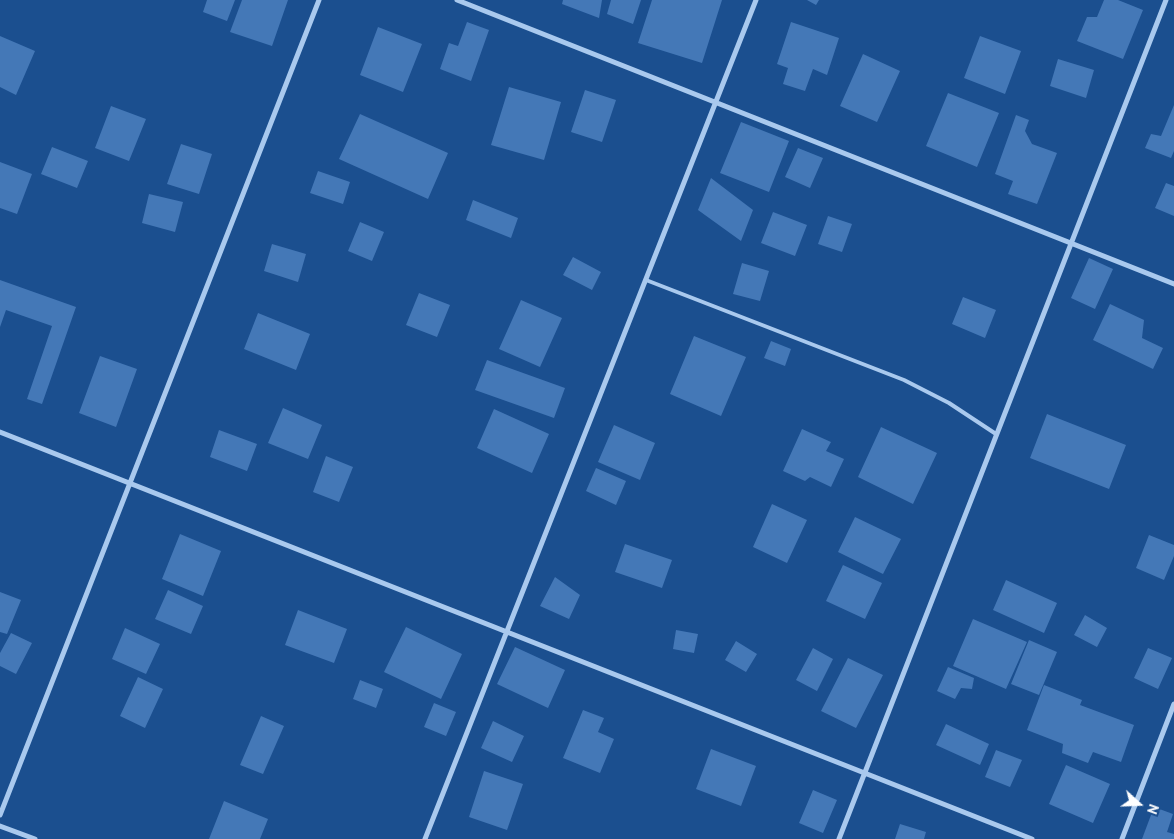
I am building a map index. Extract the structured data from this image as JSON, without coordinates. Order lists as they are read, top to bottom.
{
  "north": "right"
}
